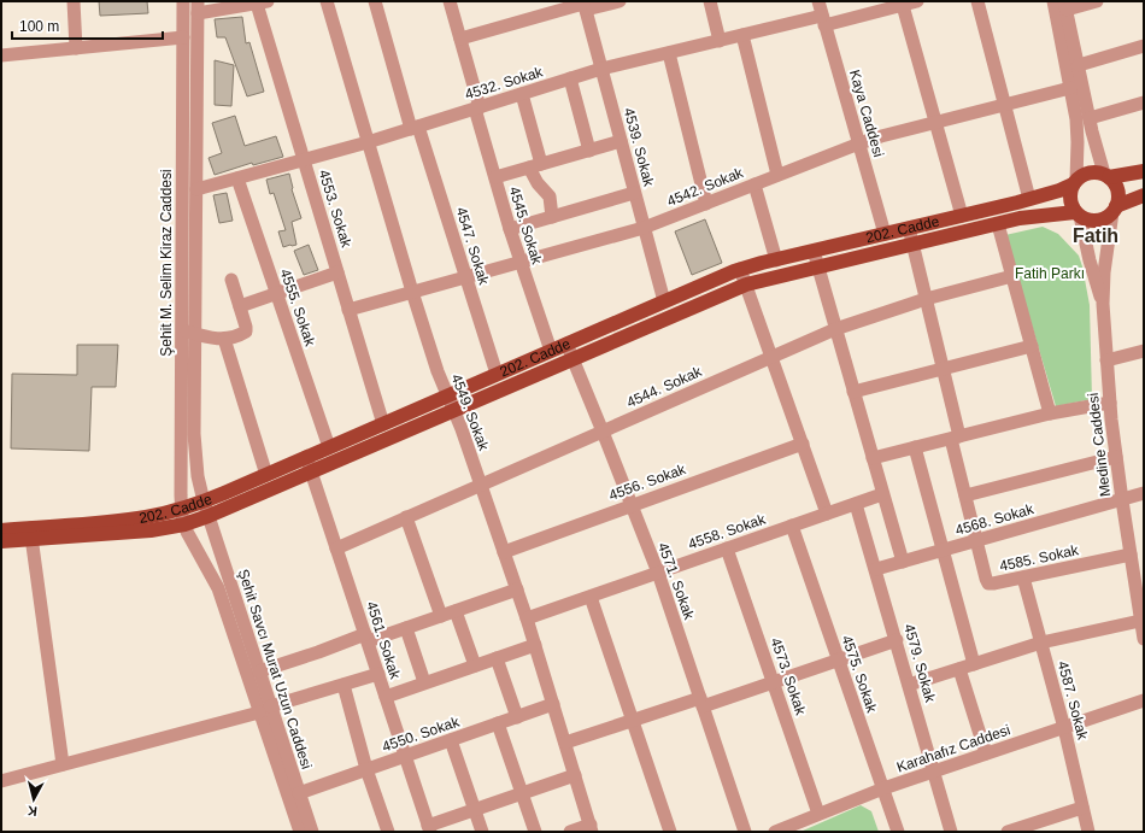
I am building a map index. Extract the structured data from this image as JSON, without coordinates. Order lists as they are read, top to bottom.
{
  "streets": {
    "main road": ["202. Cadde"],
    "street": [
      "4532. Sokak",
      "Kaya Caddesi",
      "4539. Sokak",
      "4542. Sokak",
      "4553. Sokak",
      "4545. Sokak",
      "4547. Sokak",
      "Şehit M. Selim Kiraz Caddesi",
      "4555. Sokak",
      "4544. Sokak",
      "4549. Sokak",
      "Medine Caddesi",
      "4556. Sokak",
      "4568. Sokak",
      "4558. Sokak",
      "4585. Sokak",
      "4571. Sokak",
      "4561. Sokak",
      "4579. Sokak",
      "Şehit Savcı Murat Uzun Caddesi",
      "4575. Sokak",
      "4573. Sokak",
      "4587. Sokak",
      "4550. Sokak",
      "Karahafız Caddesi"
    ]
  },
  "crossings": [
    ["4532. Sokak", "Kaya Caddesi"],
    ["4532. Sokak", "4539. Sokak"],
    ["4532. Sokak", "4553. Sokak"],
    ["4532. Sokak", "4545. Sokak"],
    ["4532. Sokak", "4547. Sokak"],
    ["4532. Sokak", "Şehit M. Selim Kiraz Caddesi"],
    ["4532. Sokak", "4555. Sokak"],
    ["4532. Sokak", "4549. Sokak"],
    ["Kaya Caddesi", "4542. Sokak"],
    ["Kaya Caddesi", "202. Cadde"],
    ["4539. Sokak", "4542. Sokak"],
    ["4539. Sokak", "202. Cadde"],
    ["4542. Sokak", "4553. Sokak"],
    ["4542. Sokak", "4545. Sokak"],
    ["4542. Sokak", "4547. Sokak"],
    ["4542. Sokak", "4549. Sokak"],
    ["4553. Sokak", "202. Cadde"],
    ["4545. Sokak", "202. Cadde"],
    ["202. Cadde", "4547. Sokak"],
    ["202. Cadde", "Şehit M. Selim Kiraz Caddesi"],
    ["202. Cadde", "4555. Sokak"],
    ["202. Cadde", "4549. Sokak"],
    ["202. Cadde", "Medine Caddesi"],
    ["202. Cadde", "4585. Sokak"],
    ["202. Cadde", "4571. Sokak"],
    ["202. Cadde", "4561. Sokak"],
    ["202. Cadde", "Şehit Savcı Murat Uzun Caddesi"],
    ["Şehit M. Selim Kiraz Caddesi", "Şehit Savcı Murat Uzun Caddesi"],
    ["4544. Sokak", "4549. Sokak"],
    ["4544. Sokak", "4585. Sokak"],
    ["4544. Sokak", "4571. Sokak"],
    ["4544. Sokak", "4561. Sokak"],
    ["4549. Sokak", "4556. Sokak"],
    ["4549. Sokak", "4558. Sokak"],
    ["4549. Sokak", "4550. Sokak"],
    ["Medine Caddesi", "4568. Sokak"],
    ["Medine Caddesi", "4585. Sokak"],
    ["4556. Sokak", "4571. Sokak"],
    ["4568. Sokak", "4585. Sokak"],
    ["4568. Sokak", "4579. Sokak"],
    ["4558. Sokak", "4571. Sokak"],
    ["4558. Sokak", "4579. Sokak"],
    ["4558. Sokak", "4575. Sokak"],
    ["4558. Sokak", "4573. Sokak"],
    ["4585. Sokak", "4587. Sokak"],
    ["4561. Sokak", "4550. Sokak"],
    ["4579. Sokak", "Karahafız Caddesi"],
    ["Şehit Savcı Murat Uzun Caddesi", "4550. Sokak"],
    ["4575. Sokak", "Karahafız Caddesi"],
    ["4573. Sokak", "Karahafız Caddesi"],
    ["4587. Sokak", "Karahafız Caddesi"]
  ],
  "districts": ["Fatih"],
  "parks": ["Fatih Parkı"],
  "scale_bar": "100 m",
  "north": "bottom"
}
